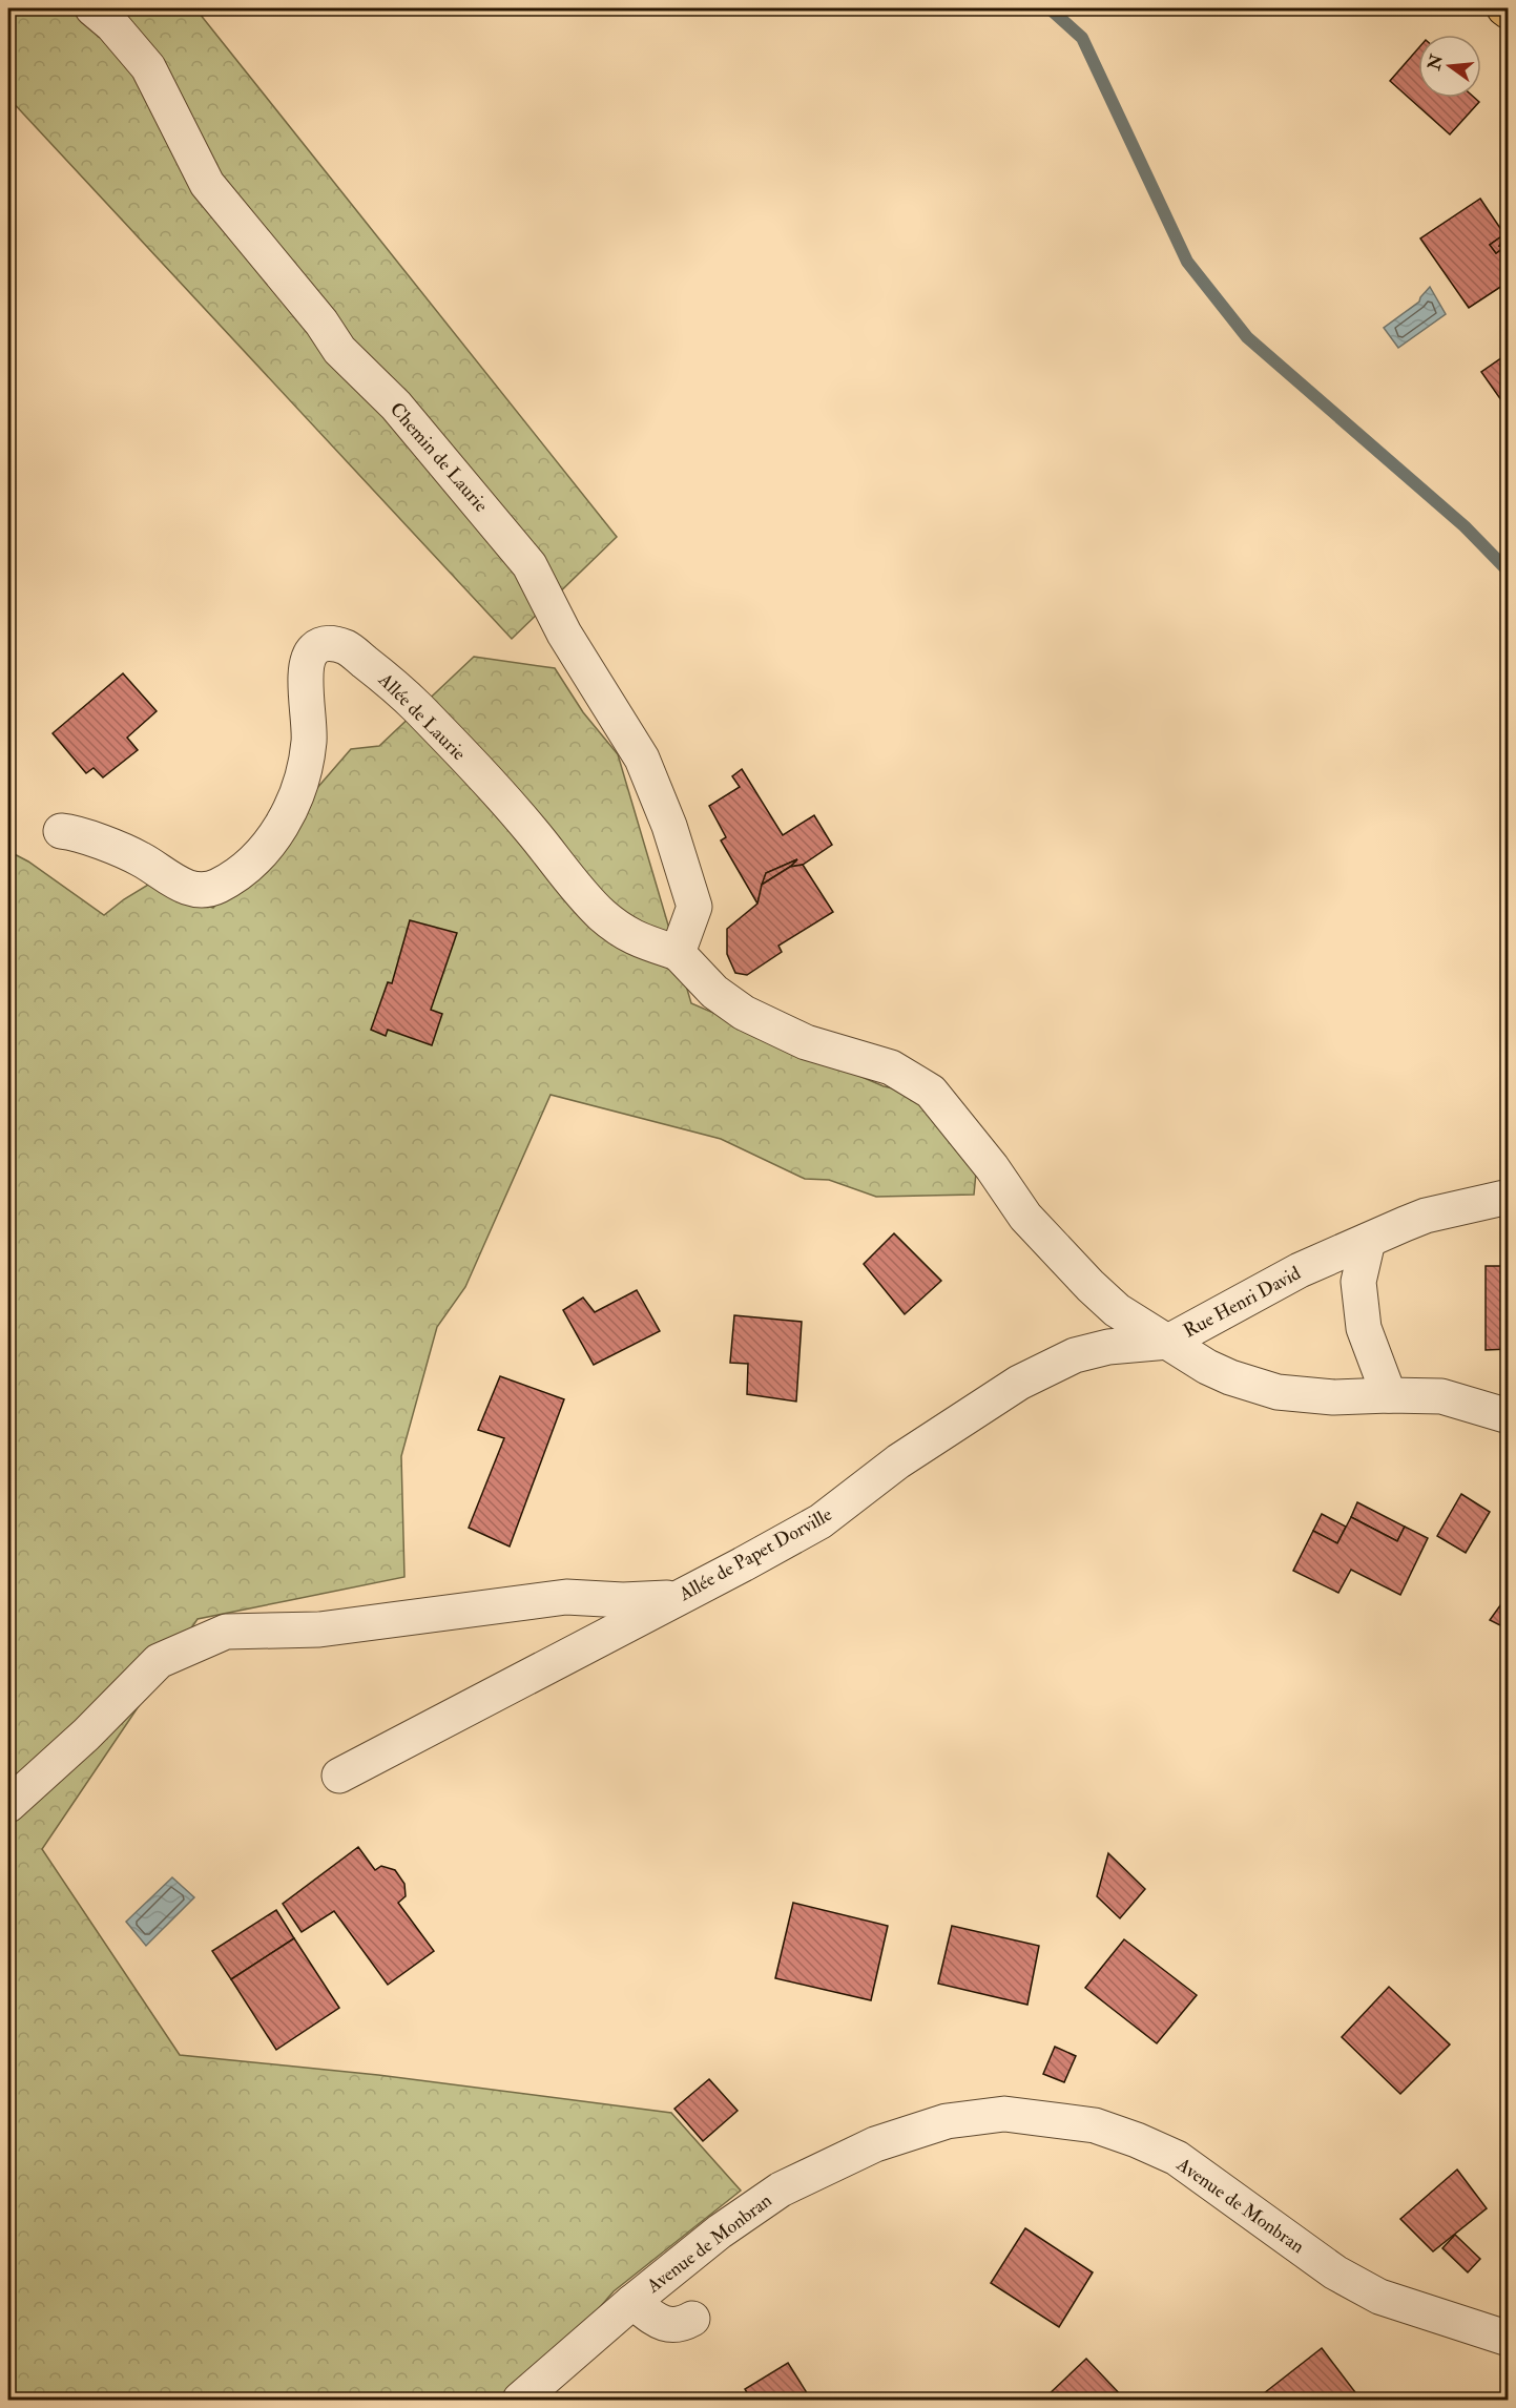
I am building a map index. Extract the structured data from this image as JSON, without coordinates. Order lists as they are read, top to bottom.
{
  "streets": {
    "street": [
      "Chemin de Laurie",
      "Allée de Laurie",
      "Rue Henri David",
      "Allée de Papet Dorville",
      "Avenue de Monbran"
    ]
  },
  "crossings": [
    ["Chemin de Laurie", "Allée de Laurie"],
    ["Rue Henri David", "Allée de Papet Dorville"]
  ],
  "north": "left"
}
